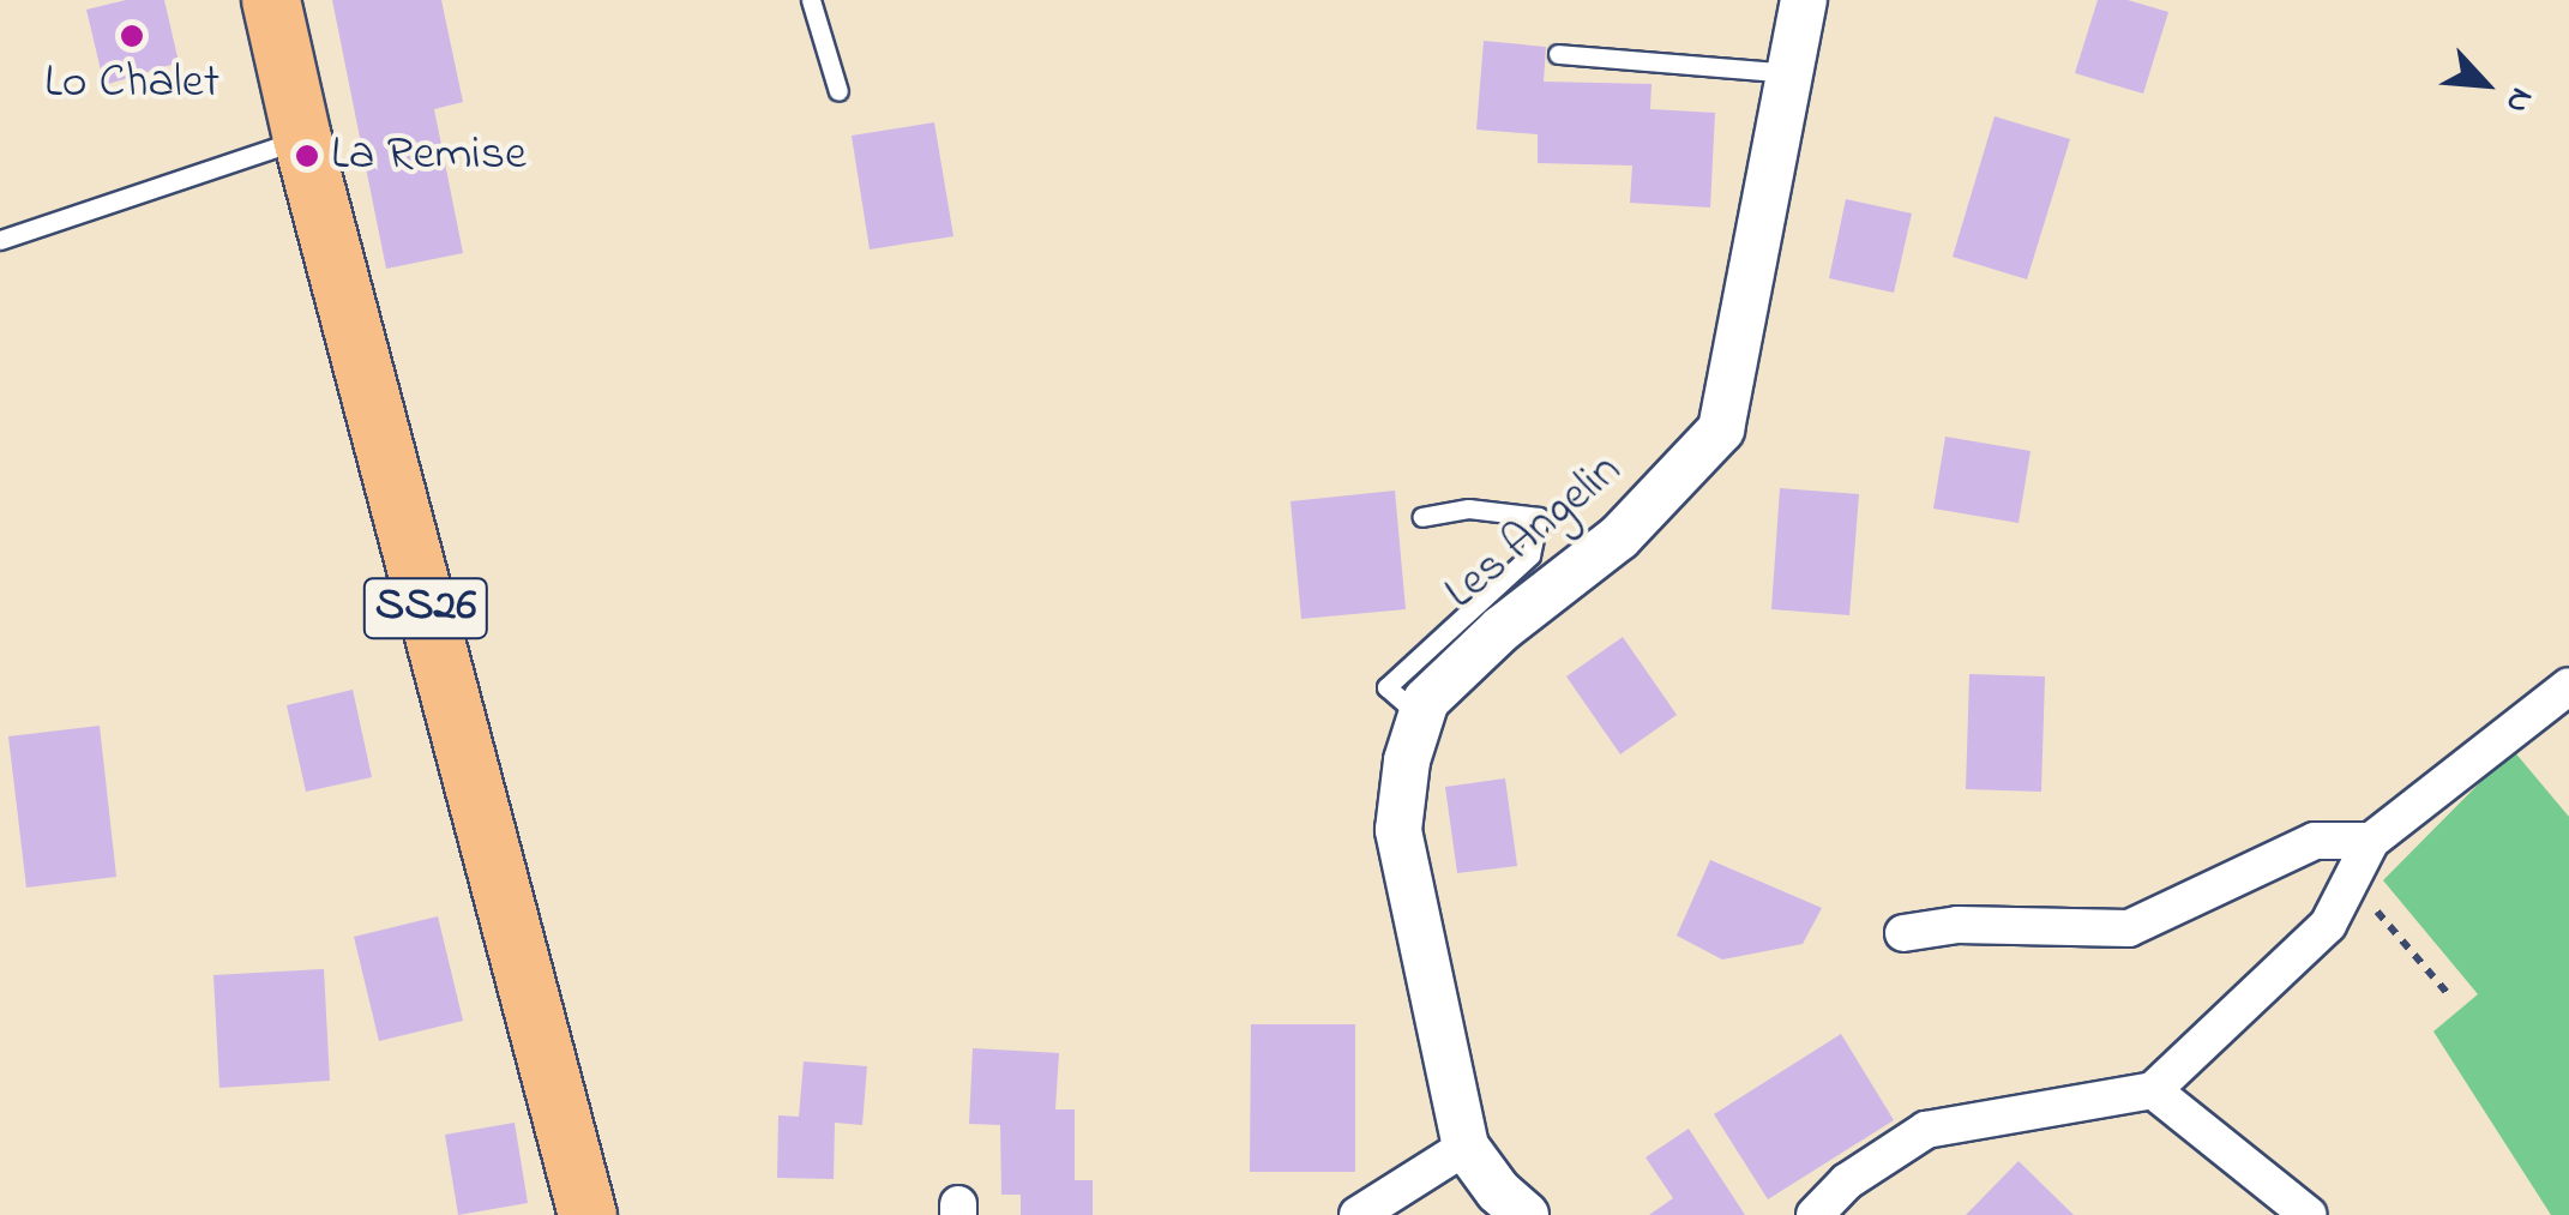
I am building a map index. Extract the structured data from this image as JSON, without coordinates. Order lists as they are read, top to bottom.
{
  "streets": {
    "main road": ["SS26"],
    "street": ["Les Angelin"]
  },
  "places": ["Lo Chalet", "La Remise"],
  "north": "bottom right"
}
